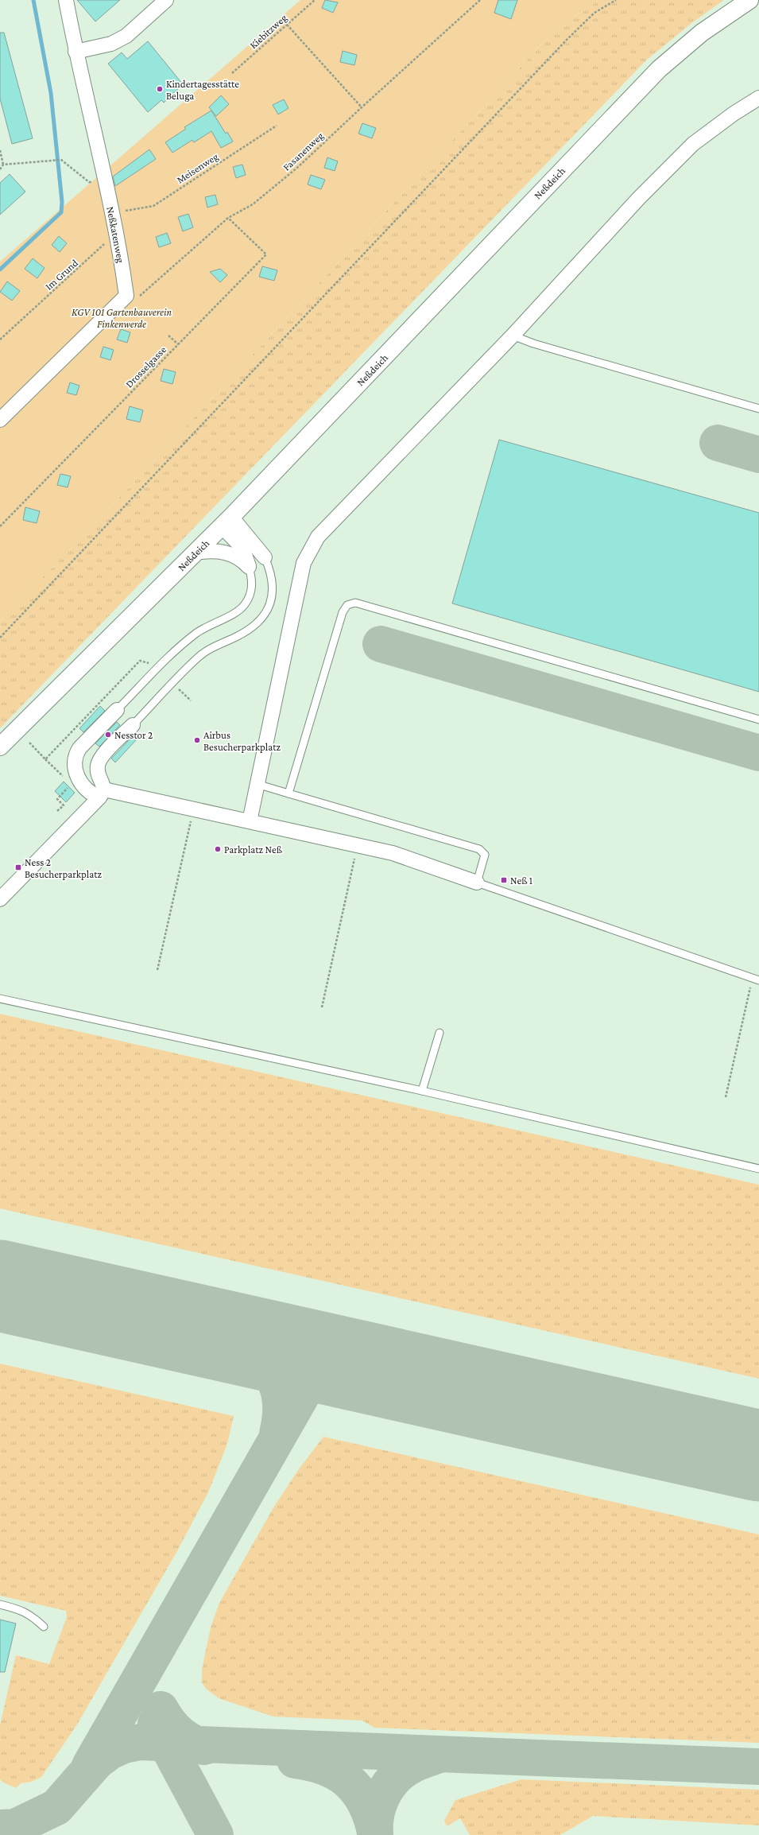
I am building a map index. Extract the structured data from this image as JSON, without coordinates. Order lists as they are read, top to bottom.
{
  "streets": {
    "street": ["Neßdeich", "Neßkatenweg"],
    "path": [
      "Kiebitzweg",
      "Fasanenweg",
      "Meisenweg",
      "Im Grund",
      "Drosselgasse"
    ]
  },
  "crossings": [
    ["Fasanenweg", "Neßkatenweg"],
    ["Fasanenweg", "Drosselgasse"],
    ["Meisenweg", "Neßkatenweg"]
  ],
  "parks": ["KGV 101 Gartenbauverein Finkenwerde"],
  "places": {
    "other": [
      "Kindertagesstätte Beluga",
      "Nesstor 2",
      "Airbus Besucherparkplatz",
      "Parkplatz Neß"
    ],
    "transit": ["Ness 2 Besucherparkplatz", "Neß 1"]
  }
}
